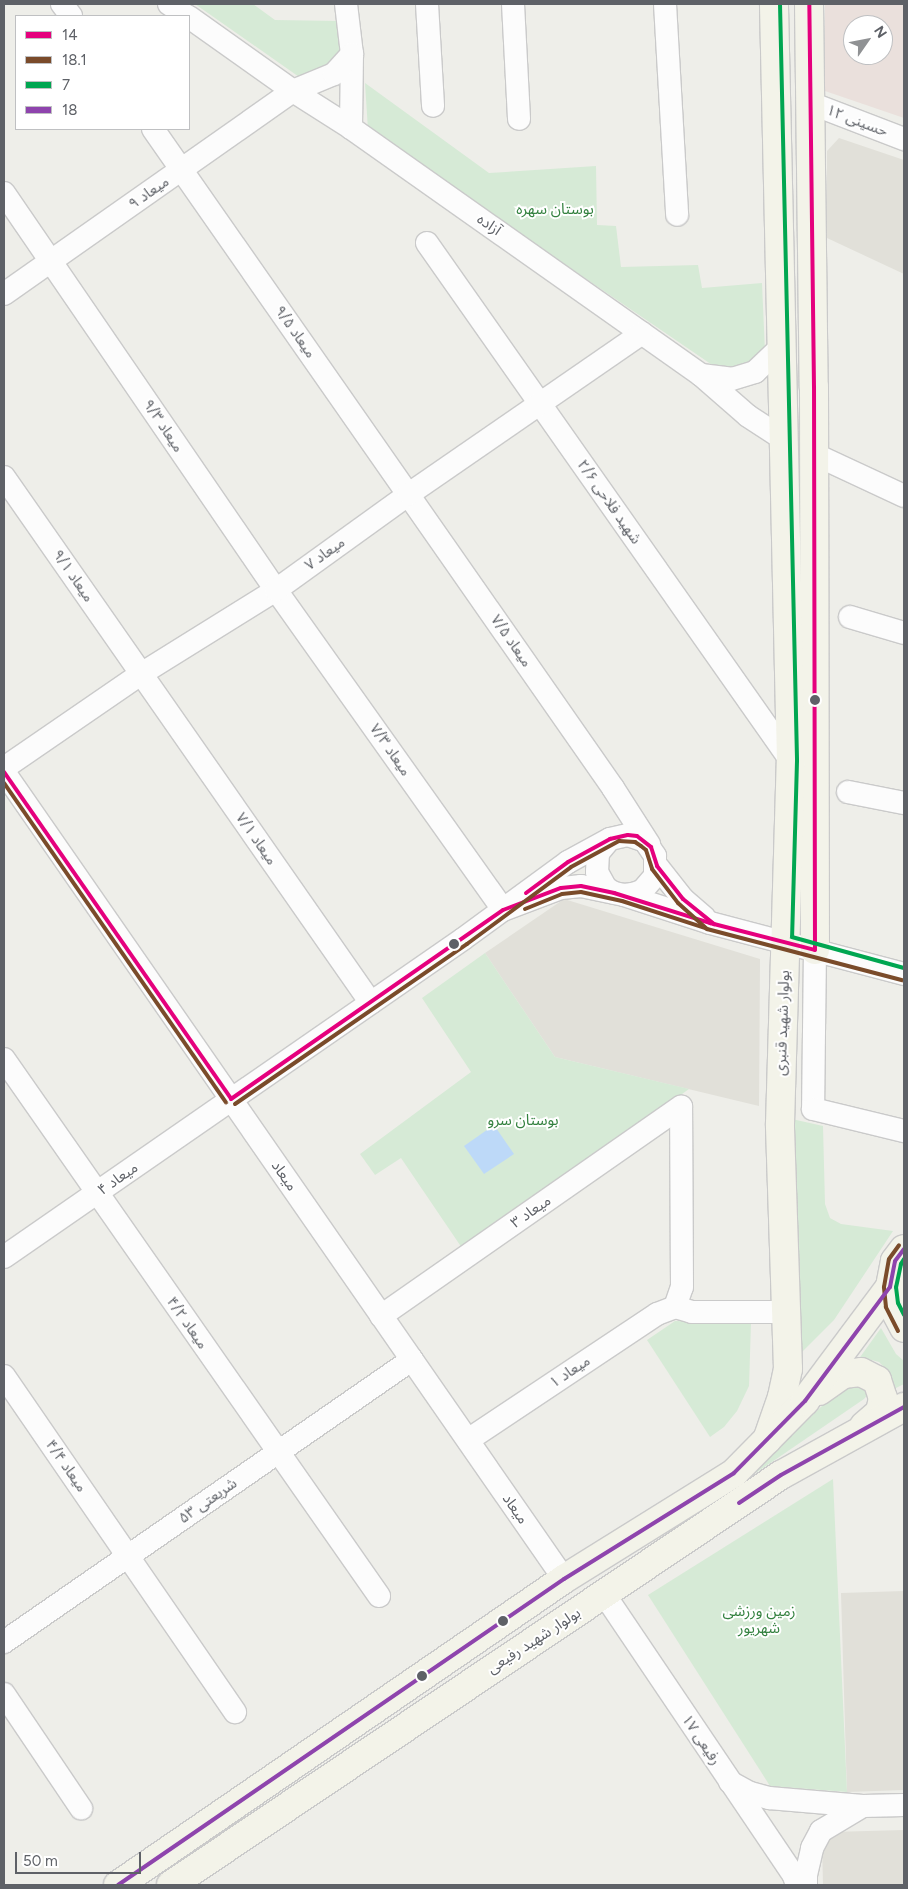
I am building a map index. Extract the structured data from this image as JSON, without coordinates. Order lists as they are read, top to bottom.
{
  "streets": {
    "main road": ["بولوار شهید قنبری", "بولوار شهید رفیعی"],
    "street": [
      "حسینی ۱۲",
      "میعاد ۹",
      "آزاده",
      "میعاد ۹/۵",
      "میعاد ۹/۳",
      "شهید فلاحی ۲/۶",
      "میعاد ۷",
      "میعاد ۹/۱",
      "میعاد ۷/۵",
      "میعاد ۷/۳",
      "میعاد ۷/۱",
      "میعاد",
      "میعاد ۴",
      "میعاد ۳",
      "میعاد ۴/۲",
      "میعاد ۱",
      "میعاد ۴/۴",
      "شریعتی ۵۳",
      "رفیعی ۱۷"
    ]
  },
  "crossings": [
    ["حسینی ۱۲", "بولوار شهید قنبری"],
    ["میعاد ۹", "آزاده"],
    ["میعاد ۹", "میعاد ۹/۵"],
    ["میعاد ۹", "میعاد ۹/۳"],
    ["آزاده", "میعاد ۷"],
    ["آزاده", "بولوار شهید قنبری"],
    ["میعاد ۹/۵", "میعاد ۷"],
    ["میعاد ۹/۵", "میعاد ۷/۵"],
    ["میعاد ۹/۳", "میعاد ۷"],
    ["میعاد ۹/۳", "میعاد ۷/۳"],
    ["شهید فلاحی ۲/۶", "میعاد ۷"],
    ["شهید فلاحی ۲/۶", "بولوار شهید قنبری"],
    ["میعاد ۷", "میعاد ۹/۱"],
    ["میعاد ۷", "میعاد ۷/۵"],
    ["میعاد ۷", "میعاد ۷/۳"],
    ["میعاد ۷", "میعاد ۷/۱"],
    ["میعاد ۹/۱", "میعاد ۷/۱"],
    ["میعاد ۷/۳", "میعاد ۴"],
    ["میعاد ۷/۱", "میعاد ۴"],
    ["میعاد", "میعاد ۴"],
    ["میعاد", "میعاد ۳"],
    ["میعاد", "میعاد ۱"],
    ["میعاد", "شریعتی ۵۳"],
    ["میعاد ۴", "میعاد ۴/۲"],
    ["میعاد ۳", "میعاد ۱"],
    ["میعاد ۴/۲", "شریعتی ۵۳"],
    ["میعاد ۴/۴", "شریعتی ۵۳"],
    ["بولوار شهید رفیعی", "رفیعی ۱۷"]
  ],
  "parks": ["بوستان سهره", "بوستان سرو", "زمین ورزشی شهریور"],
  "lines": [
    "transit line 14",
    "transit line 7",
    "transit line 18.1",
    "transit line 18"
  ],
  "legend": [
    "14",
    "18.1",
    "7",
    "18"
  ],
  "scale_bar": "50 m",
  "north": "top right"
}
